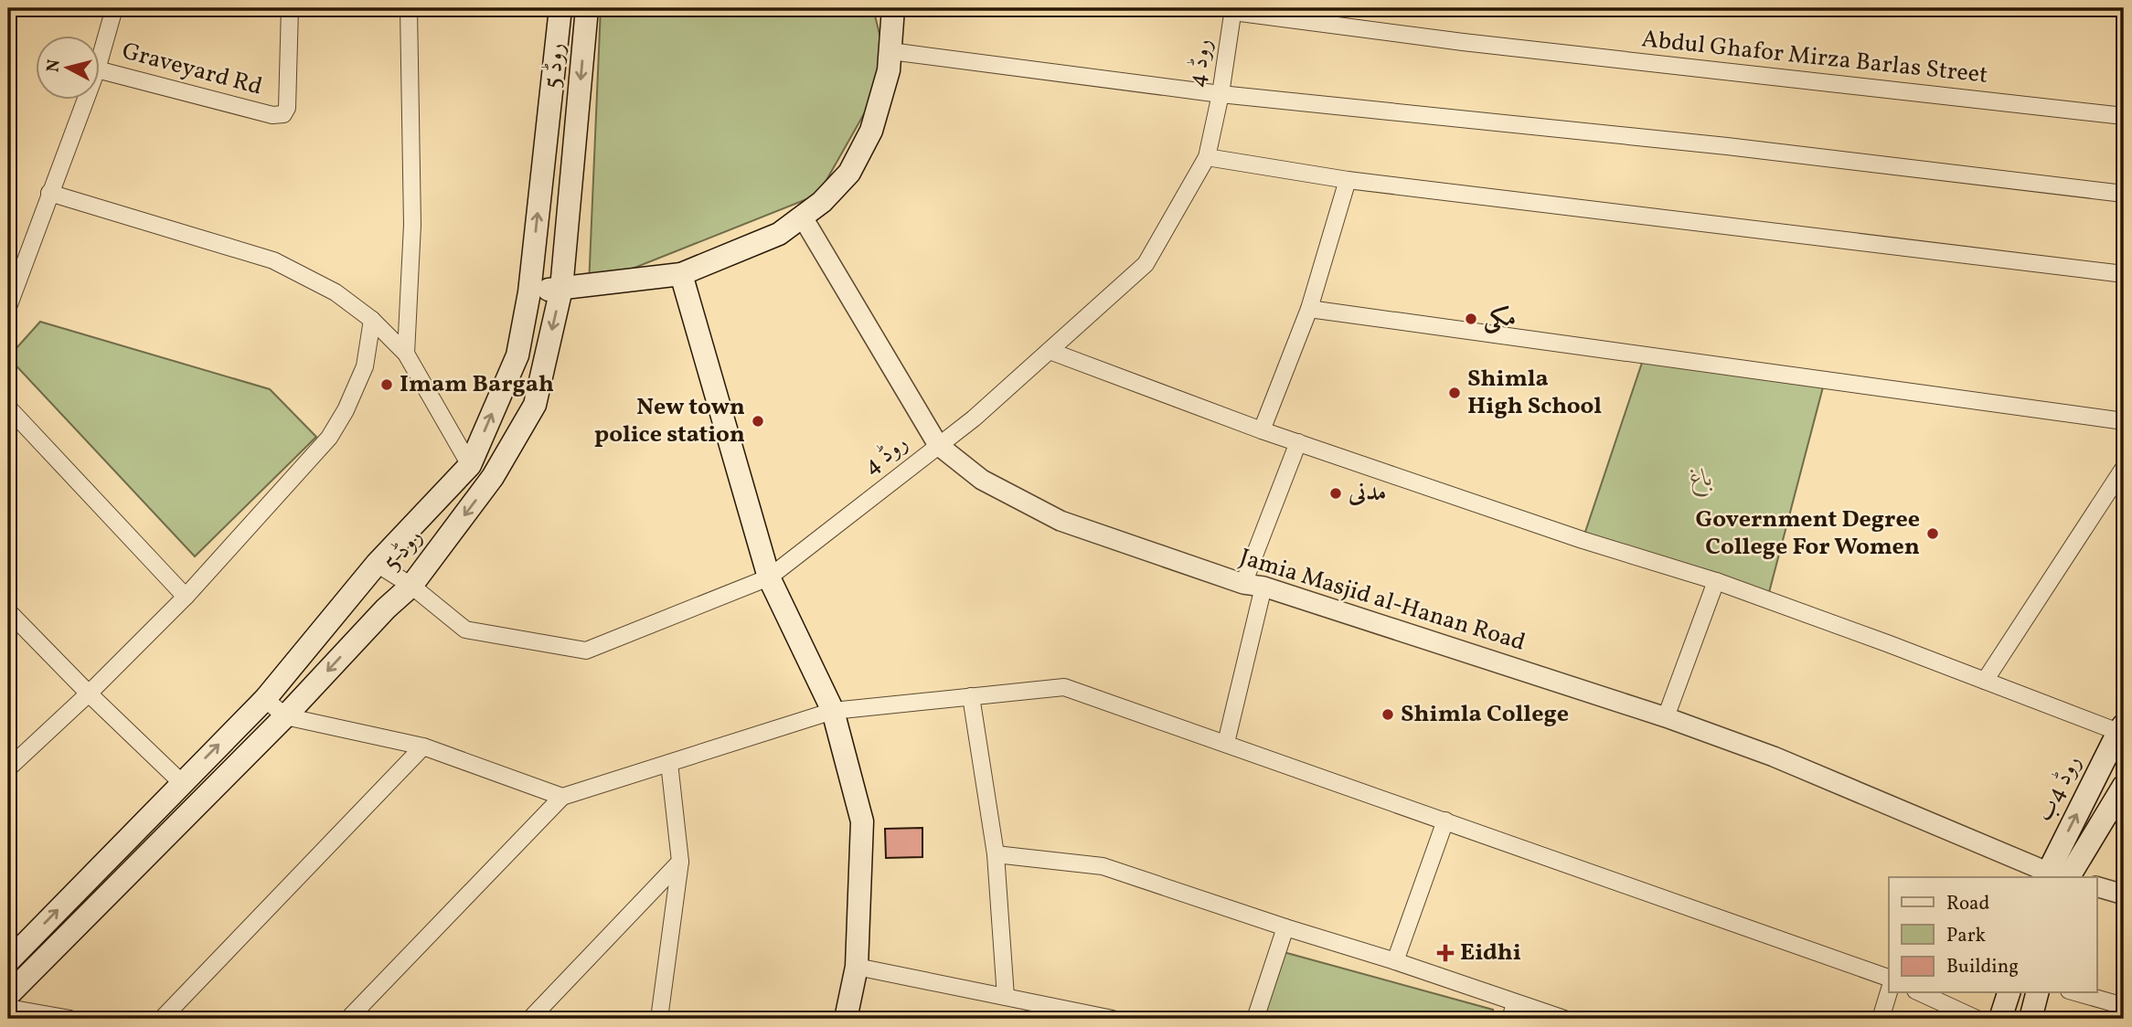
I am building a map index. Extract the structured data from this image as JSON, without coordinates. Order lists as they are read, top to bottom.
{
  "streets": {
    "main road": ["روڈ 5", "روڈ 4ب"],
    "street": [
      "Abdul Ghafor Mirza Barlas Street",
      "روڈ 4",
      "Graveyard Rd",
      "Jamia Masjid al-Hanan Road"
    ]
  },
  "crossings": [
    ["Abdul Ghafor Mirza Barlas Street", "روڈ 4"],
    ["روڈ 4", "روڈ 5"],
    ["روڈ 4", "Jamia Masjid al-Hanan Road"],
    ["Jamia Masjid al-Hanan Road", "روڈ 4ب"]
  ],
  "parks": ["باغ"],
  "places": {
    "other": [
      "مکی",
      "Imam Bargah",
      "Shimla High School",
      "New town police station",
      "مدنی",
      "Government Degree College For Women",
      "Shimla College"
    ],
    "health": ["Eidhi"]
  },
  "legend": ["Road", "Park", "Building"],
  "north": "left"
}
